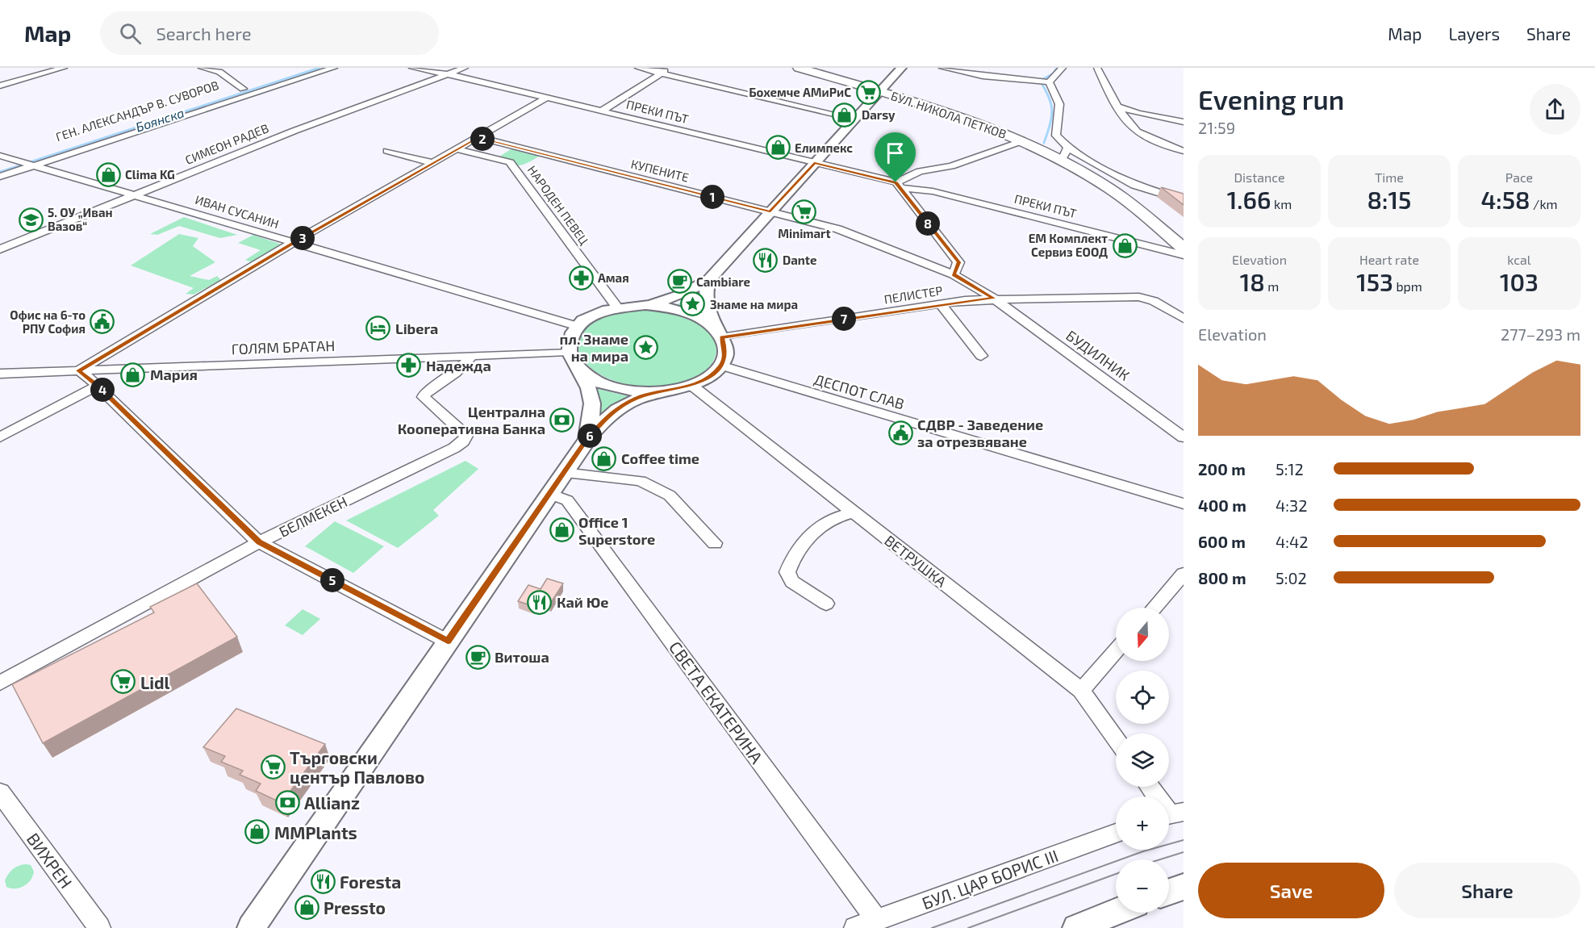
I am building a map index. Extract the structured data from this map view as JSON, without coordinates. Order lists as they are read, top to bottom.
{
  "streets": {
    "highway": ["БУЛ. НИКОЛА ПЕТКОВ"],
    "street": [
      "ГЕН. АЛЕКСАНДЪР В. СУВОРОВ",
      "ПРЕКИ ПЪТ",
      "СИМЕОН РАДЕВ",
      "КУПЕНИТЕ",
      "НАРОДЕН ПЕВЕЦ",
      "ИВАН СУСАНИН",
      "ПЕЛИСТЕР",
      "ГОЛЯМ БРАТАН",
      "БУДИЛНИК",
      "ДЕСПОТ СЛАВ",
      "БЕЛМЕКЕН",
      "ВЕТРУШКА",
      "СВЕТА ЕКАТЕРИНА",
      "ВИХРЕН",
      "БУЛ. ЦАР БОРИС III"
    ]
  },
  "crossings": [
    ["ГЕН. АЛЕКСАНДЪР В. СУВОРОВ", "ИВАН СУСАНИН"],
    ["ПРЕКИ ПЪТ", "СИМЕОН РАДЕВ"],
    ["СИМЕОН РАДЕВ", "ИВАН СУСАНИН"],
    ["КУПЕНИТЕ", "ПЕЛИСТЕР"],
    ["КУПЕНИТЕ", "БУДИЛНИК"],
    ["НАРОДЕН ПЕВЕЦ", "ИВАН СУСАНИН"],
    ["НАРОДЕН ПЕВЕЦ", "ПЕЛИСТЕР"],
    ["НАРОДЕН ПЕВЕЦ", "ГОЛЯМ БРАТАН"],
    ["НАРОДЕН ПЕВЕЦ", "ДЕСПОТ СЛАВ"],
    ["НАРОДЕН ПЕВЕЦ", "ВЕТРУШКА"],
    ["ИВАН СУСАНИН", "ПЕЛИСТЕР"],
    ["ИВАН СУСАНИН", "ГОЛЯМ БРАТАН"],
    ["ИВАН СУСАНИН", "ДЕСПОТ СЛАВ"],
    ["ИВАН СУСАНИН", "ВЕТРУШКА"],
    ["ПЕЛИСТЕР", "ГОЛЯМ БРАТАН"],
    ["ПЕЛИСТЕР", "БУДИЛНИК"],
    ["ПЕЛИСТЕР", "ДЕСПОТ СЛАВ"],
    ["ПЕЛИСТЕР", "ВЕТРУШКА"],
    ["ГОЛЯМ БРАТАН", "ДЕСПОТ СЛАВ"],
    ["ГОЛЯМ БРАТАН", "БЕЛМЕКЕН"],
    ["ГОЛЯМ БРАТАН", "ВЕТРУШКА"],
    ["ДЕСПОТ СЛАВ", "ВЕТРУШКА"],
    ["СВЕТА ЕКАТЕРИНА", "БУЛ. ЦАР БОРИС III"]
  ],
  "water": ["Боянска"],
  "places": {
    "supermarket": [
      "Бохемче АМиРиС",
      "Minimart",
      "Lidl",
      "Търговски център Павлово"
    ],
    "shop": [
      "Darsy",
      "Елимпекс",
      "Clima KG",
      "ЕМ Комплект Сервиз ЕООД",
      "Мария",
      "Coffee time",
      "Office 1 Superstore",
      "MMPlants",
      "Pressto"
    ],
    "school or university": ["5. ОУ „Иван Вазов“"],
    "restaurant": ["Dante", "Кай Юе", "Foresta"],
    "pharmacy": ["Амая", "Надежда"],
    "cafe": ["Cambiare", "Витоша"],
    "place": ["Знаме на мира", "пл. Знаме на мира"],
    "public building": ["Офис на 6-то РПУ София", "СДВР - Заведение за отрезвяване"],
    "hotel": ["Libera"],
    "bank": ["Централна Кооперативна Банка", "Allianz"]
  },
  "north": "bottom",
  "page": {
    "header": "Map",
    "search": "Search here",
    "nav": ["Map", "Layers", "Share"],
    "heading": ["Evening run", "21:59"],
    "pins": [
      "2",
      "1",
      "8",
      "3",
      "7",
      "4",
      "6",
      "5"
    ],
    "stats": [
      ["Distance", "1.66 km"],
      ["Time", "8:15"],
      ["Pace", "4:58 /km"],
      ["Elevation", "18 m"],
      ["Heart rate", "153 bpm"],
      ["kcal", "103"]
    ],
    "chart": ["Elevation", "277–293 m"],
    "list": [
      {
        "name": "200 m",
        "note": "5:12"
      },
      {
        "name": "400 m",
        "note": "4:32"
      },
      {
        "name": "600 m",
        "note": "4:42"
      },
      {
        "name": "800 m",
        "note": "5:02"
      }
    ],
    "map_buttons": ["+", "−"],
    "buttons": ["Save", "Share"]
  }
}
